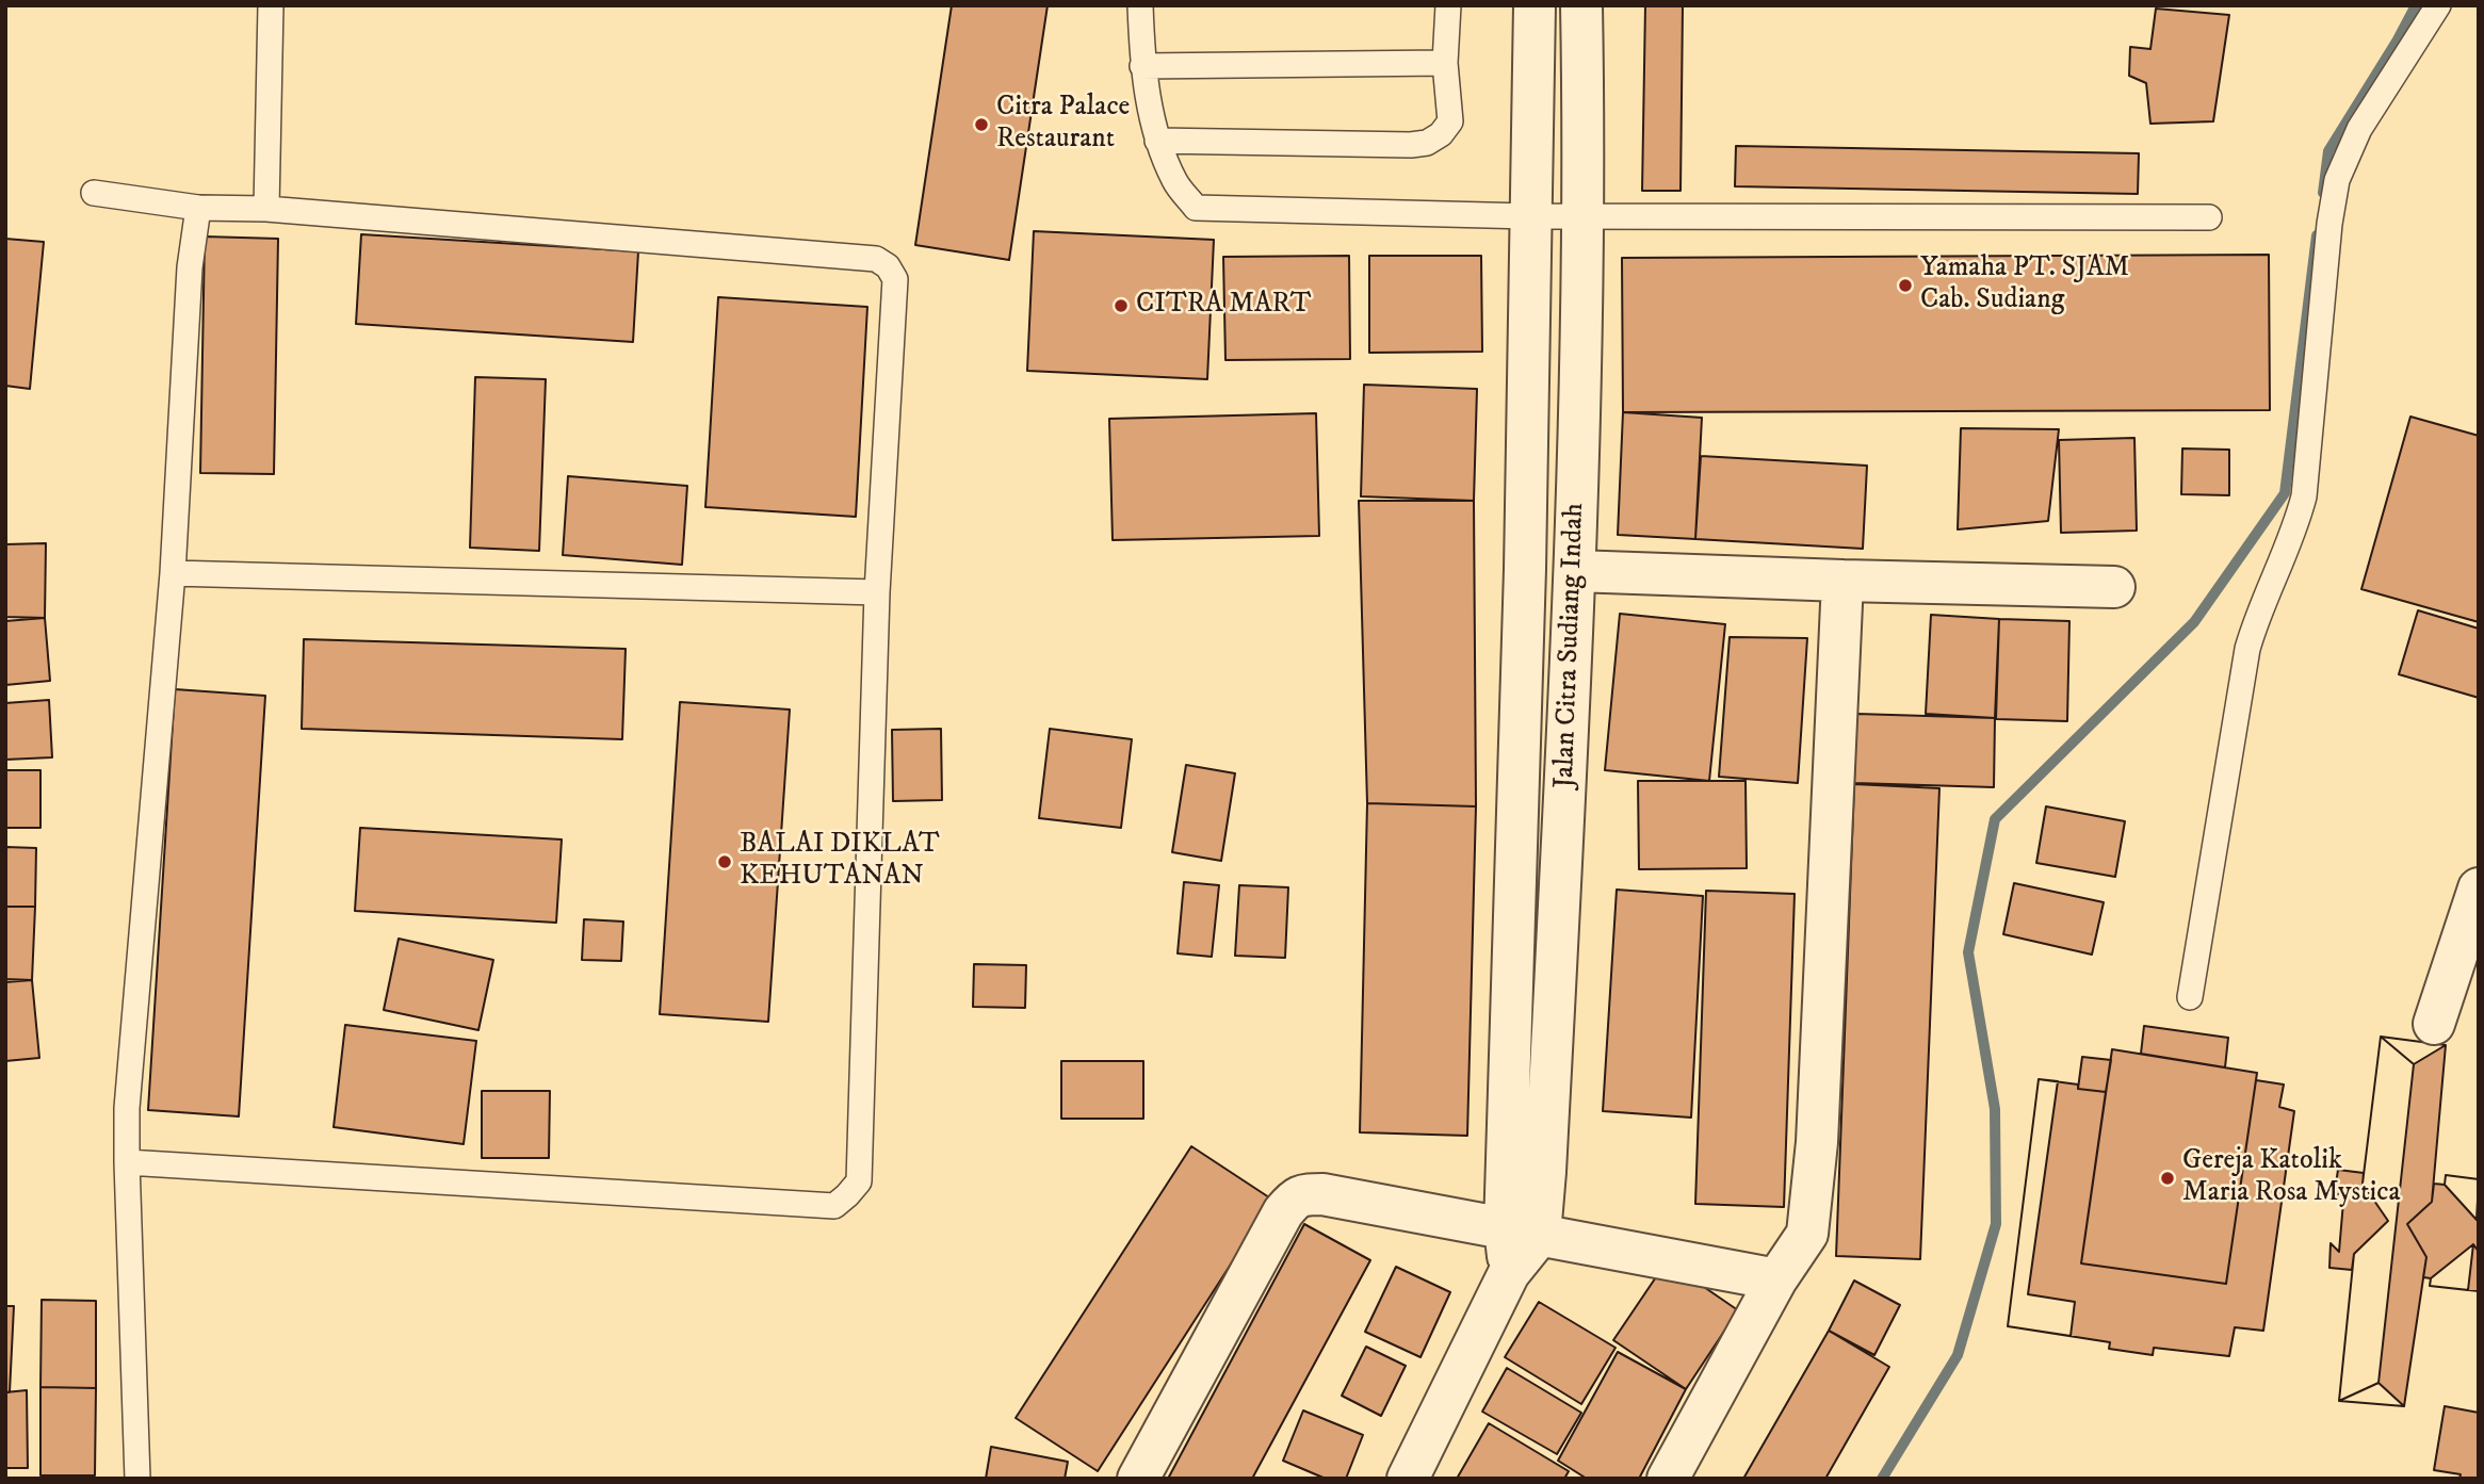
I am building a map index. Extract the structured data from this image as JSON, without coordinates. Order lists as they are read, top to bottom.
{
  "streets": {
    "street": ["Jalan Citra Sudiang Indah"]
  },
  "places": [
    "Citra Palace Restaurant",
    "Yamaha PT. SJAM Cab. Sudiang",
    "CITRA MART",
    "BALAI DIKLAT KEHUTANAN",
    "Gereja Katolik Maria Rosa Mystica"
  ]
}
